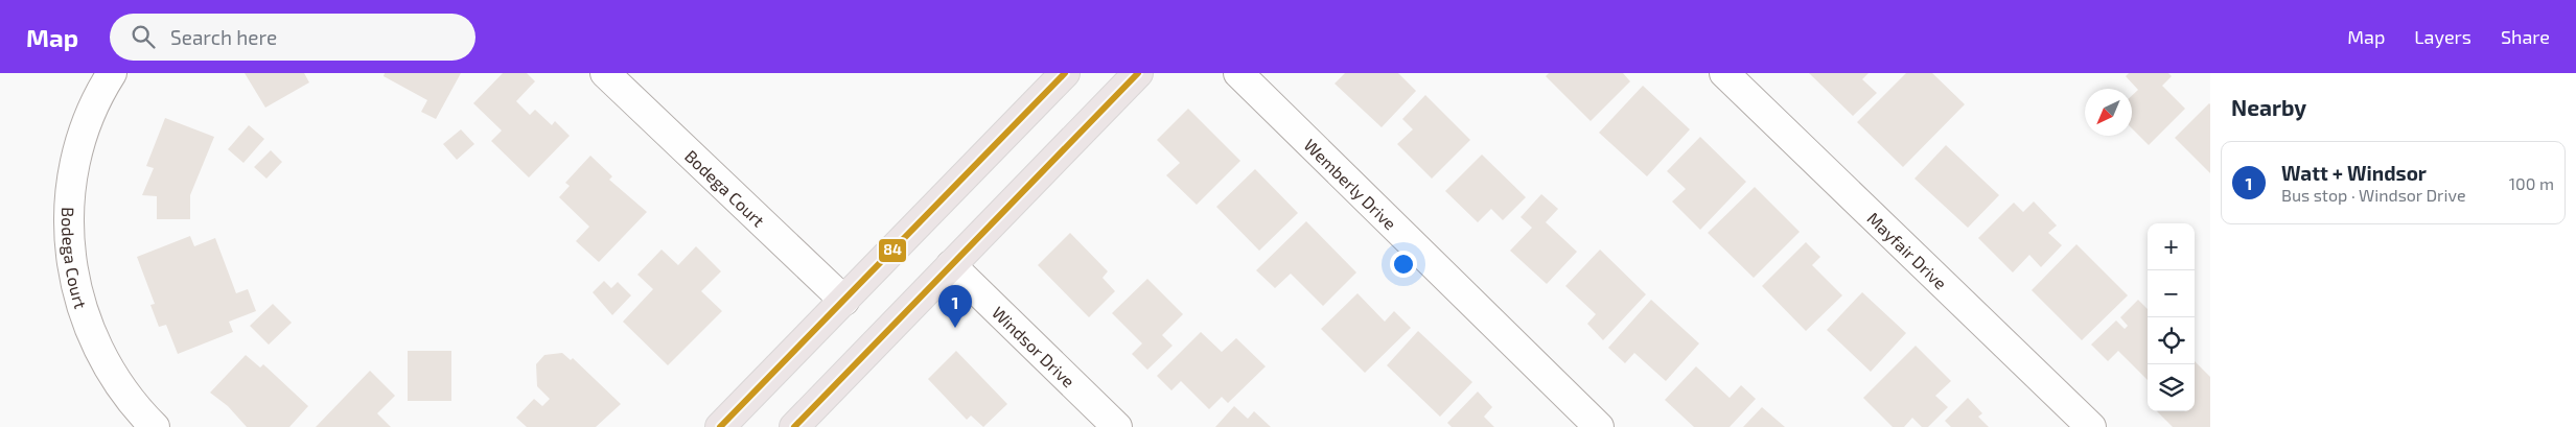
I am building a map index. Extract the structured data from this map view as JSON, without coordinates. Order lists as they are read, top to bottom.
{
  "streets": {
    "street": [
      "Wemberly Drive",
      "Bodega Court",
      "Mayfair Drive",
      "Windsor Drive"
    ]
  },
  "lines": ["transit line 84"],
  "north": "bottom left",
  "page": {
    "header": "Map",
    "search": "Search here",
    "nav": ["Map", "Layers", "Share"],
    "heading": "Nearby",
    "list": [
      {
        "mark": "1",
        "name": "Watt + Windsor",
        "note": "Bus stop · Windsor Drive",
        "value": "100 m"
      }
    ],
    "map_buttons": ["+", "−"],
    "pins": "1"
  }
}
